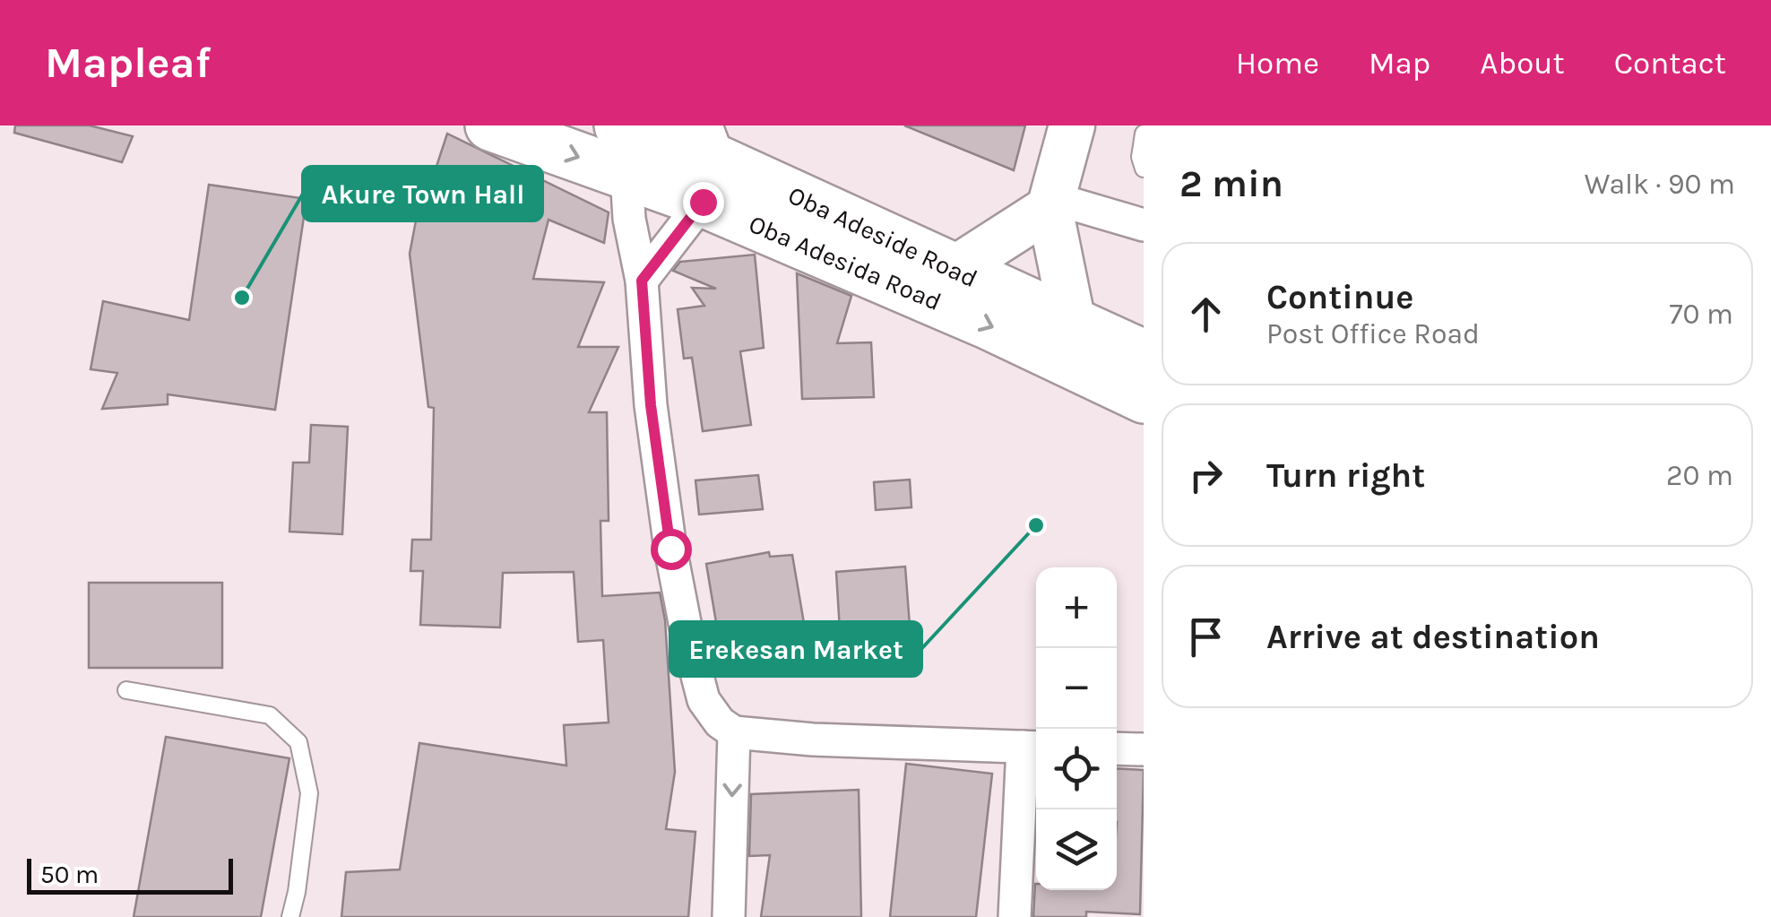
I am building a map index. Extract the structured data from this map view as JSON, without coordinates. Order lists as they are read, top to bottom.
{
  "streets": {
    "main road": ["Oba Adeside Road", "Oba Adesida Road"]
  },
  "crossings": [
    ["Oba Adeside Road", "Oba Adesida Road"]
  ],
  "one_way": ["Oba Adesida Road"],
  "places": ["Akure Town Hall", "Erekesan Market"],
  "scale_bar": "50 m",
  "page": {
    "header": "Mapleaf",
    "nav": [
      "Home",
      "Map",
      "About",
      "Contact"
    ],
    "heading": ["2 min", "Walk · 90 m"],
    "list": [
      ["Continue", "Post Office Road", "70 m"],
      ["Turn right", "20 m"],
      "Arrive at destination"
    ],
    "map_buttons": ["+", "−"],
    "scale": "50 m"
  }
}
